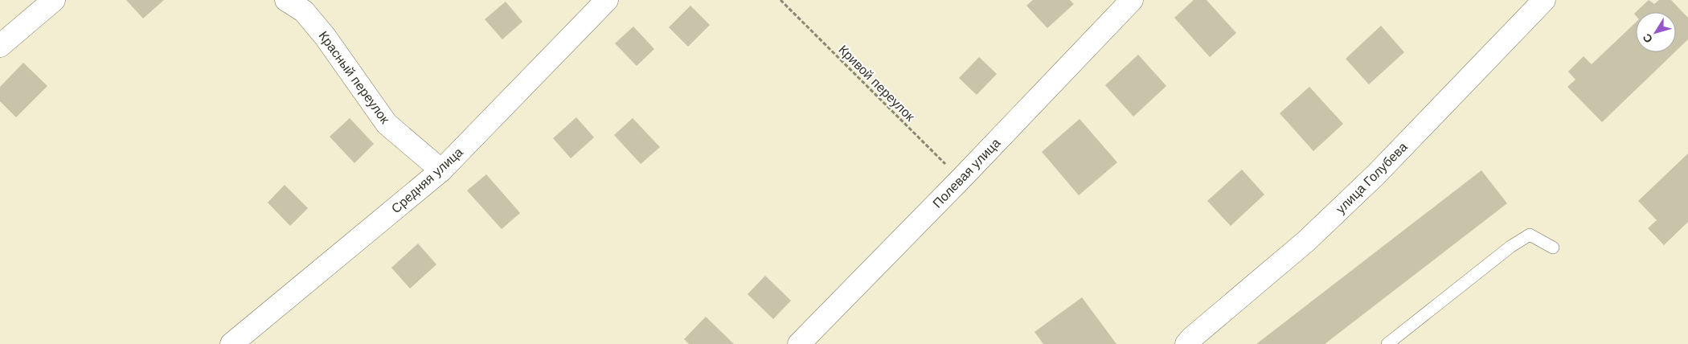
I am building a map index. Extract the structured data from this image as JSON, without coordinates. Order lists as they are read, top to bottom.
{
  "streets": {
    "street": [
      "Красный переулок",
      "Полевая улица",
      "улица Голубева",
      "Средняя улица"
    ],
    "path": ["Кривой переулок"]
  },
  "crossings": [
    ["Красный переулок", "Средняя улица"],
    ["Кривой переулок", "Полевая улица"]
  ],
  "north": "bottom left"
}
